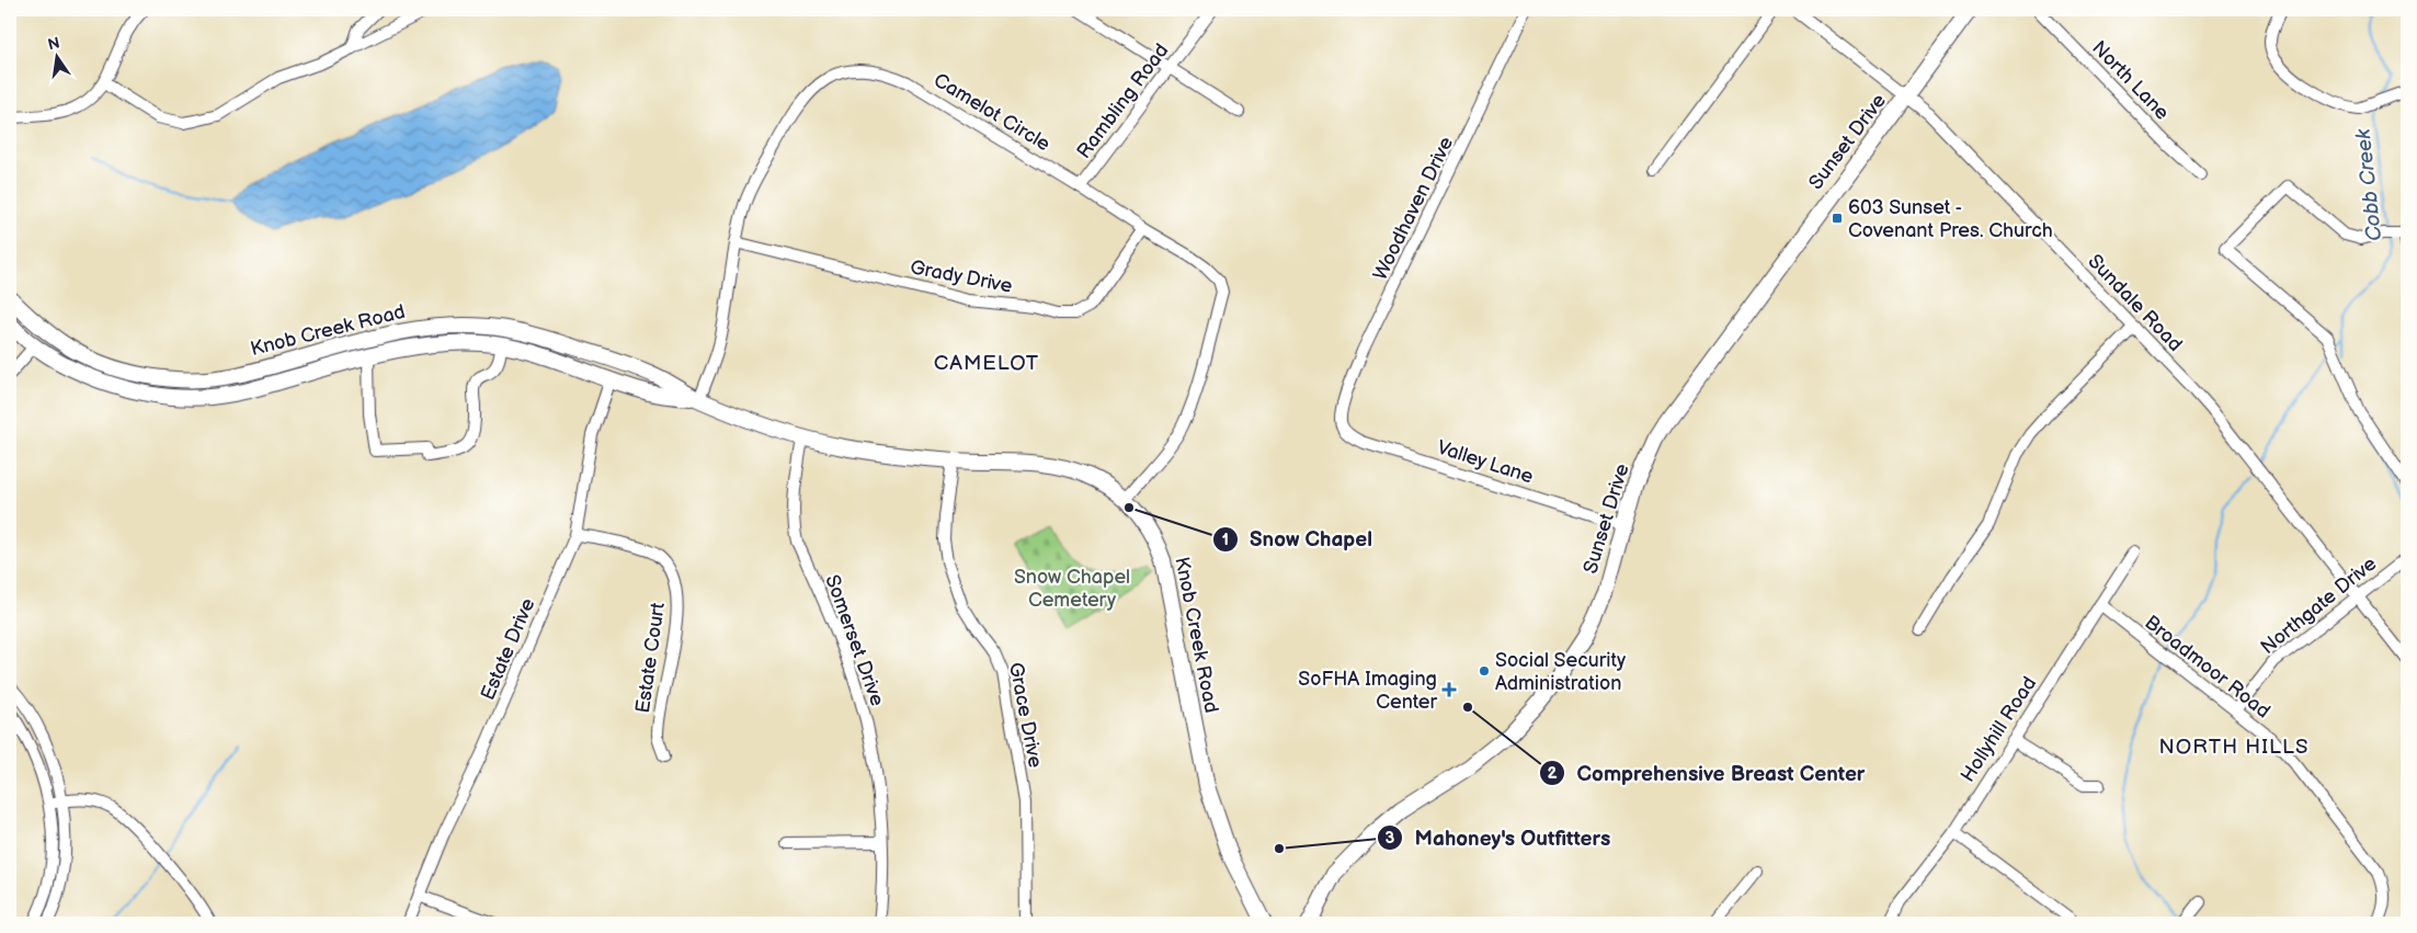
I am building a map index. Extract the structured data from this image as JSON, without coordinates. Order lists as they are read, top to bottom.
{
  "streets": {
    "main road": ["Sunset Drive", "Knob Creek Road"],
    "street": [
      "North Lane",
      "Rambling Road",
      "Camelot Circle",
      "Woodhaven Drive",
      "Grady Drive",
      "Sundale Road",
      "Valley Lane",
      "Northgate Drive",
      "Somerset Drive",
      "Estate Drive",
      "Estate Court",
      "Broadmoor Road",
      "Grace Drive",
      "Hollyhill Road"
    ]
  },
  "crossings": [
    ["Rambling Road", "Camelot Circle"],
    ["Camelot Circle", "Grady Drive"],
    ["Camelot Circle", "Knob Creek Road"],
    ["Sunset Drive", "Sundale Road"],
    ["Sunset Drive", "Valley Lane"],
    ["Woodhaven Drive", "Valley Lane"],
    ["Sundale Road", "Northgate Drive"],
    ["Knob Creek Road", "Somerset Drive"],
    ["Knob Creek Road", "Estate Drive"],
    ["Knob Creek Road", "Grace Drive"],
    ["Northgate Drive", "Broadmoor Road"],
    ["Estate Drive", "Estate Court"],
    ["Broadmoor Road", "Hollyhill Road"]
  ],
  "districts": ["CAMELOT", "NORTH HILLS"],
  "water": ["Cobb Creek"],
  "parks": ["Snow Chapel Cemetery"],
  "places": {
    "transit": ["603 Sunset - Covenant Pres. Church"],
    "other": [
      "Snow Chapel",
      "Social Security Administration",
      "Comprehensive Breast Center",
      "Mahoney's Outfitters"
    ],
    "health": ["SoFHA Imaging Center"]
  },
  "north": "top"
}
